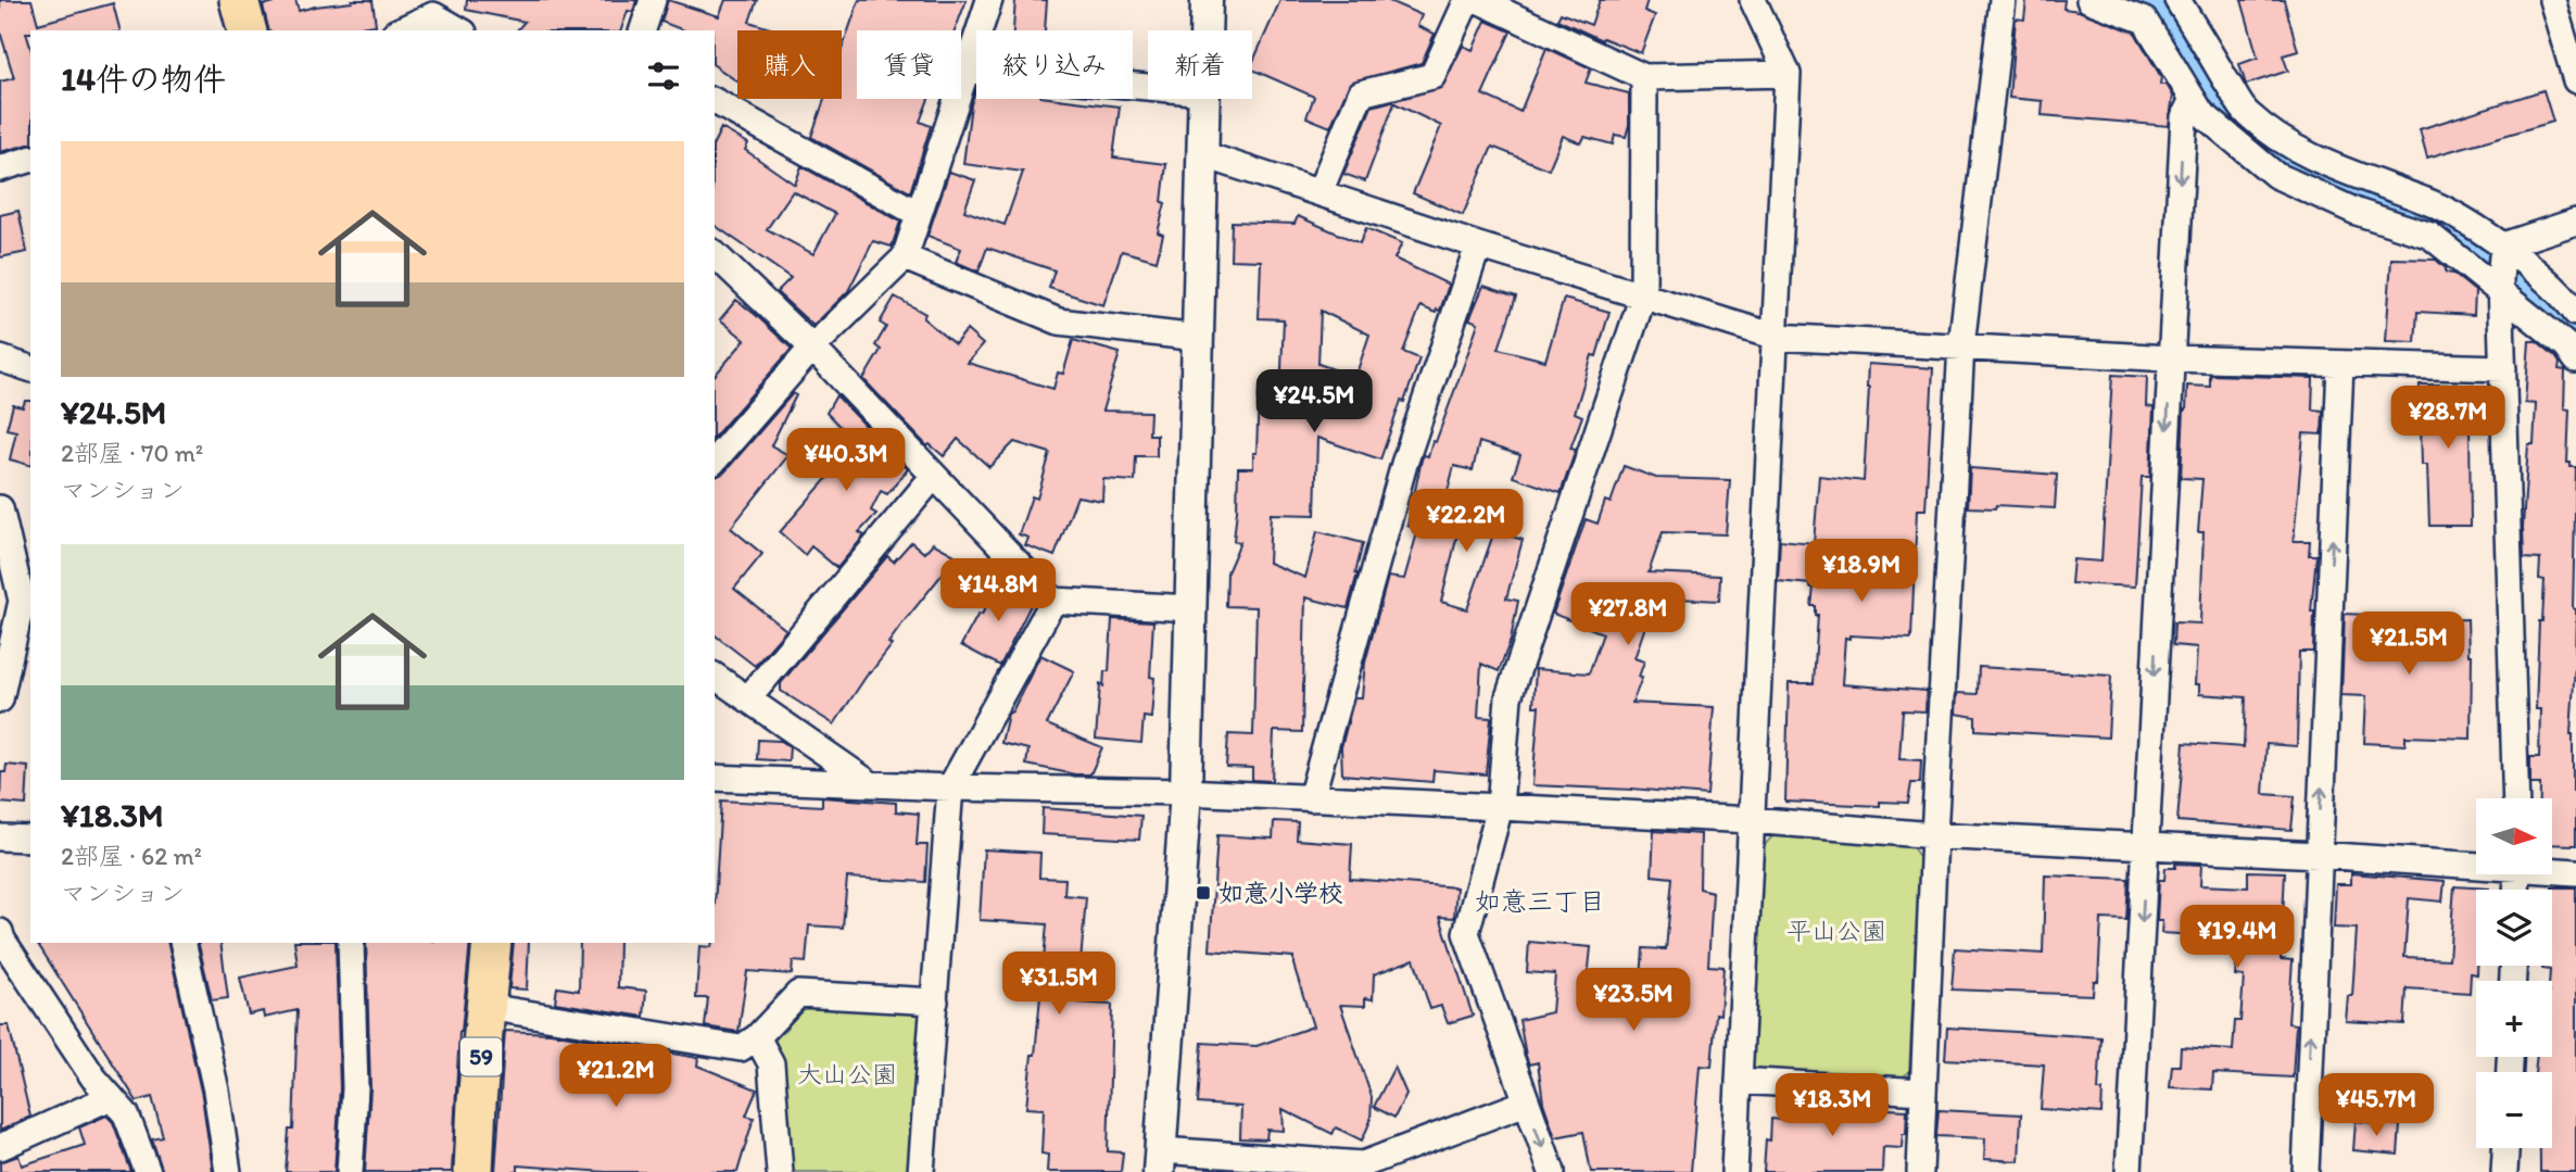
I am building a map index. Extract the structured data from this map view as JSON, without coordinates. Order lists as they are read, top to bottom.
{
  "streets": {
    "main road": ["59"]
  },
  "districts": ["如意三丁目"],
  "parks": ["平山公園", "大山公園"],
  "places": {
    "transit": ["如意小学校"]
  },
  "north": "right",
  "page": {
    "chip": [
      "購入",
      "賃貸",
      "絞り込み",
      "新着"
    ],
    "heading": "14件の物件",
    "list": [
      {
        "name": "¥24.5M",
        "note": "2部屋 · 70 m² · マンション"
      },
      {
        "name": "¥18.3M",
        "note": "2部屋 · 62 m² · マンション"
      }
    ],
    "price": [
      "¥24.5M",
      "¥28.7M",
      "¥40.3M",
      "¥22.2M",
      "¥18.9M",
      "¥14.8M",
      "¥27.8M",
      "¥21.5M",
      "¥19.4M",
      "¥31.5M",
      "¥23.5M",
      "¥21.2M",
      "¥18.3M",
      "¥45.7M"
    ],
    "map_buttons": ["+", "−"]
  }
}
